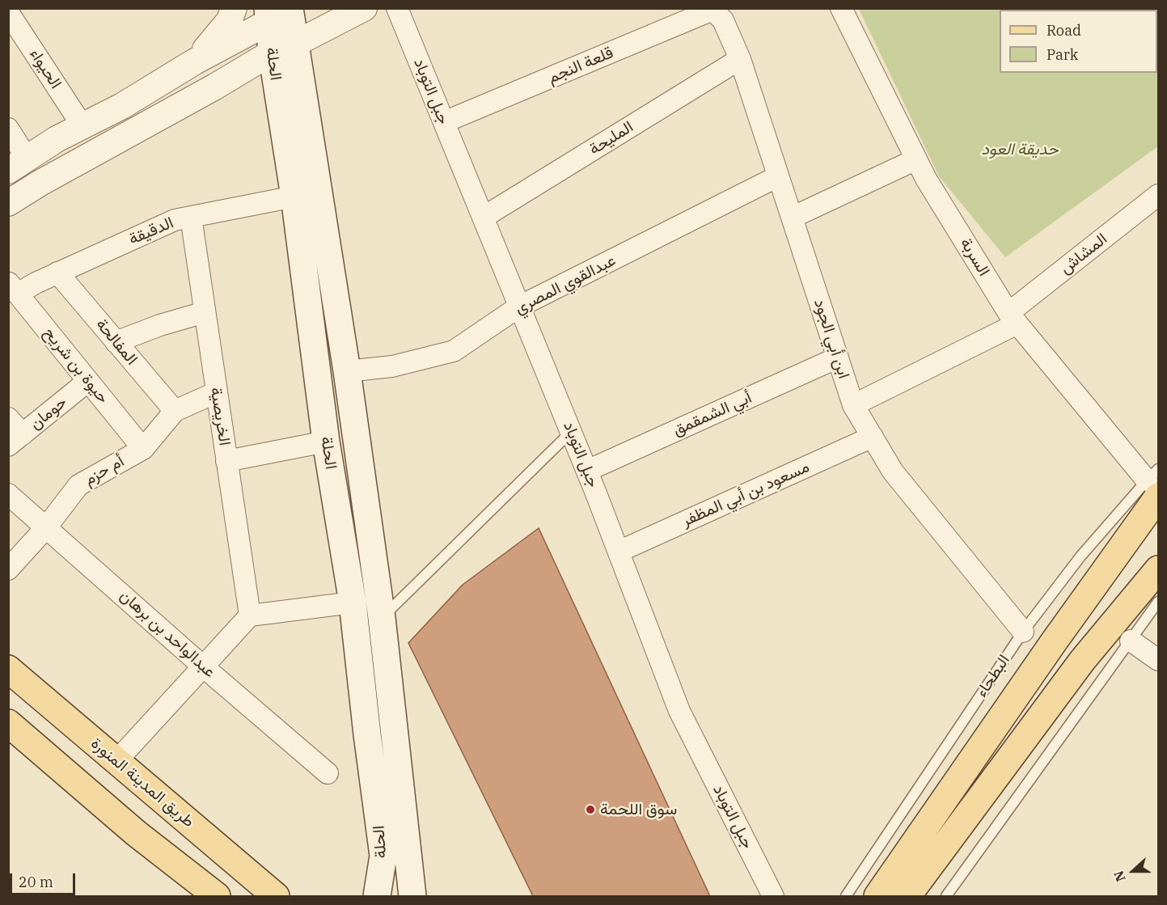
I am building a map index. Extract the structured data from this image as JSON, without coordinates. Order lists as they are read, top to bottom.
{
  "streets": {
    "main road": ["الحلة", "البطحاء", "طريق المدينة المنورة"],
    "street": [
      "قلعة النجم",
      "الحيواء",
      "جبل التوباد",
      "المليحة",
      "الدقيقة",
      "المشاش",
      "السربة",
      "عبدالقوي المصري",
      "ابن أبي الجود",
      "المفالحة",
      "حيوة بن شريح",
      "حومان",
      "أبي الشمقمق",
      "الخريصية",
      "أم حزم",
      "مسعود بن أبي المظفر",
      "عبدالواحد بن برهان"
    ]
  },
  "crossings": [
    ["الحلة", "الدقيقة"],
    ["الحلة", "عبدالقوي المصري"],
    ["قلعة النجم", "جبل التوباد"],
    ["قلعة النجم", "ابن أبي الجود"],
    ["جبل التوباد", "المليحة"],
    ["جبل التوباد", "عبدالقوي المصري"],
    ["جبل التوباد", "أبي الشمقمق"],
    ["جبل التوباد", "مسعود بن أبي المظفر"],
    ["المليحة", "ابن أبي الجود"],
    ["الدقيقة", "المفالحة"],
    ["الدقيقة", "حيوة بن شريح"],
    ["الدقيقة", "الخريصية"],
    ["المشاش", "السربة"],
    ["المشاش", "ابن أبي الجود"],
    ["السربة", "البطحاء"],
    ["عبدالقوي المصري", "ابن أبي الجود"],
    ["ابن أبي الجود", "أبي الشمقمق"],
    ["ابن أبي الجود", "مسعود بن أبي المظفر"],
    ["ابن أبي الجود", "البطحاء"],
    ["المفالحة", "أم حزم"],
    ["حيوة بن شريح", "حومان"],
    ["حيوة بن شريح", "أم حزم"],
    ["الخريصية", "أم حزم"],
    ["أم حزم", "عبدالواحد بن برهان"]
  ],
  "parks": ["حديقة العود"],
  "places": ["سوق اللحمة"],
  "legend": ["Road", "Park"],
  "scale_bar": "20 m",
  "north": "left"
}
